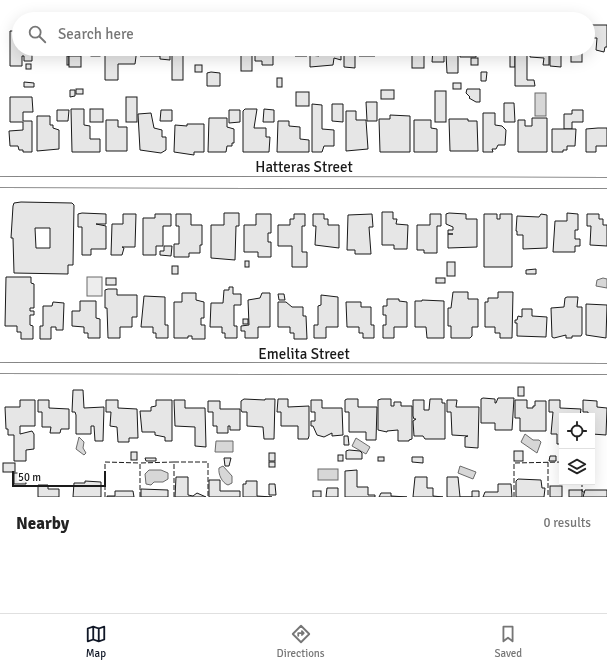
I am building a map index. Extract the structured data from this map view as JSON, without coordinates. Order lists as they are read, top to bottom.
{
  "streets": {
    "street": ["Hatteras Street", "Emelita Street"]
  },
  "scale_bar": "50 m",
  "page": {
    "search": "Search here",
    "scale": "50 m",
    "heading": ["Nearby", "0 results"],
    "nav": ["Map", "Directions", "Saved"]
  }
}
